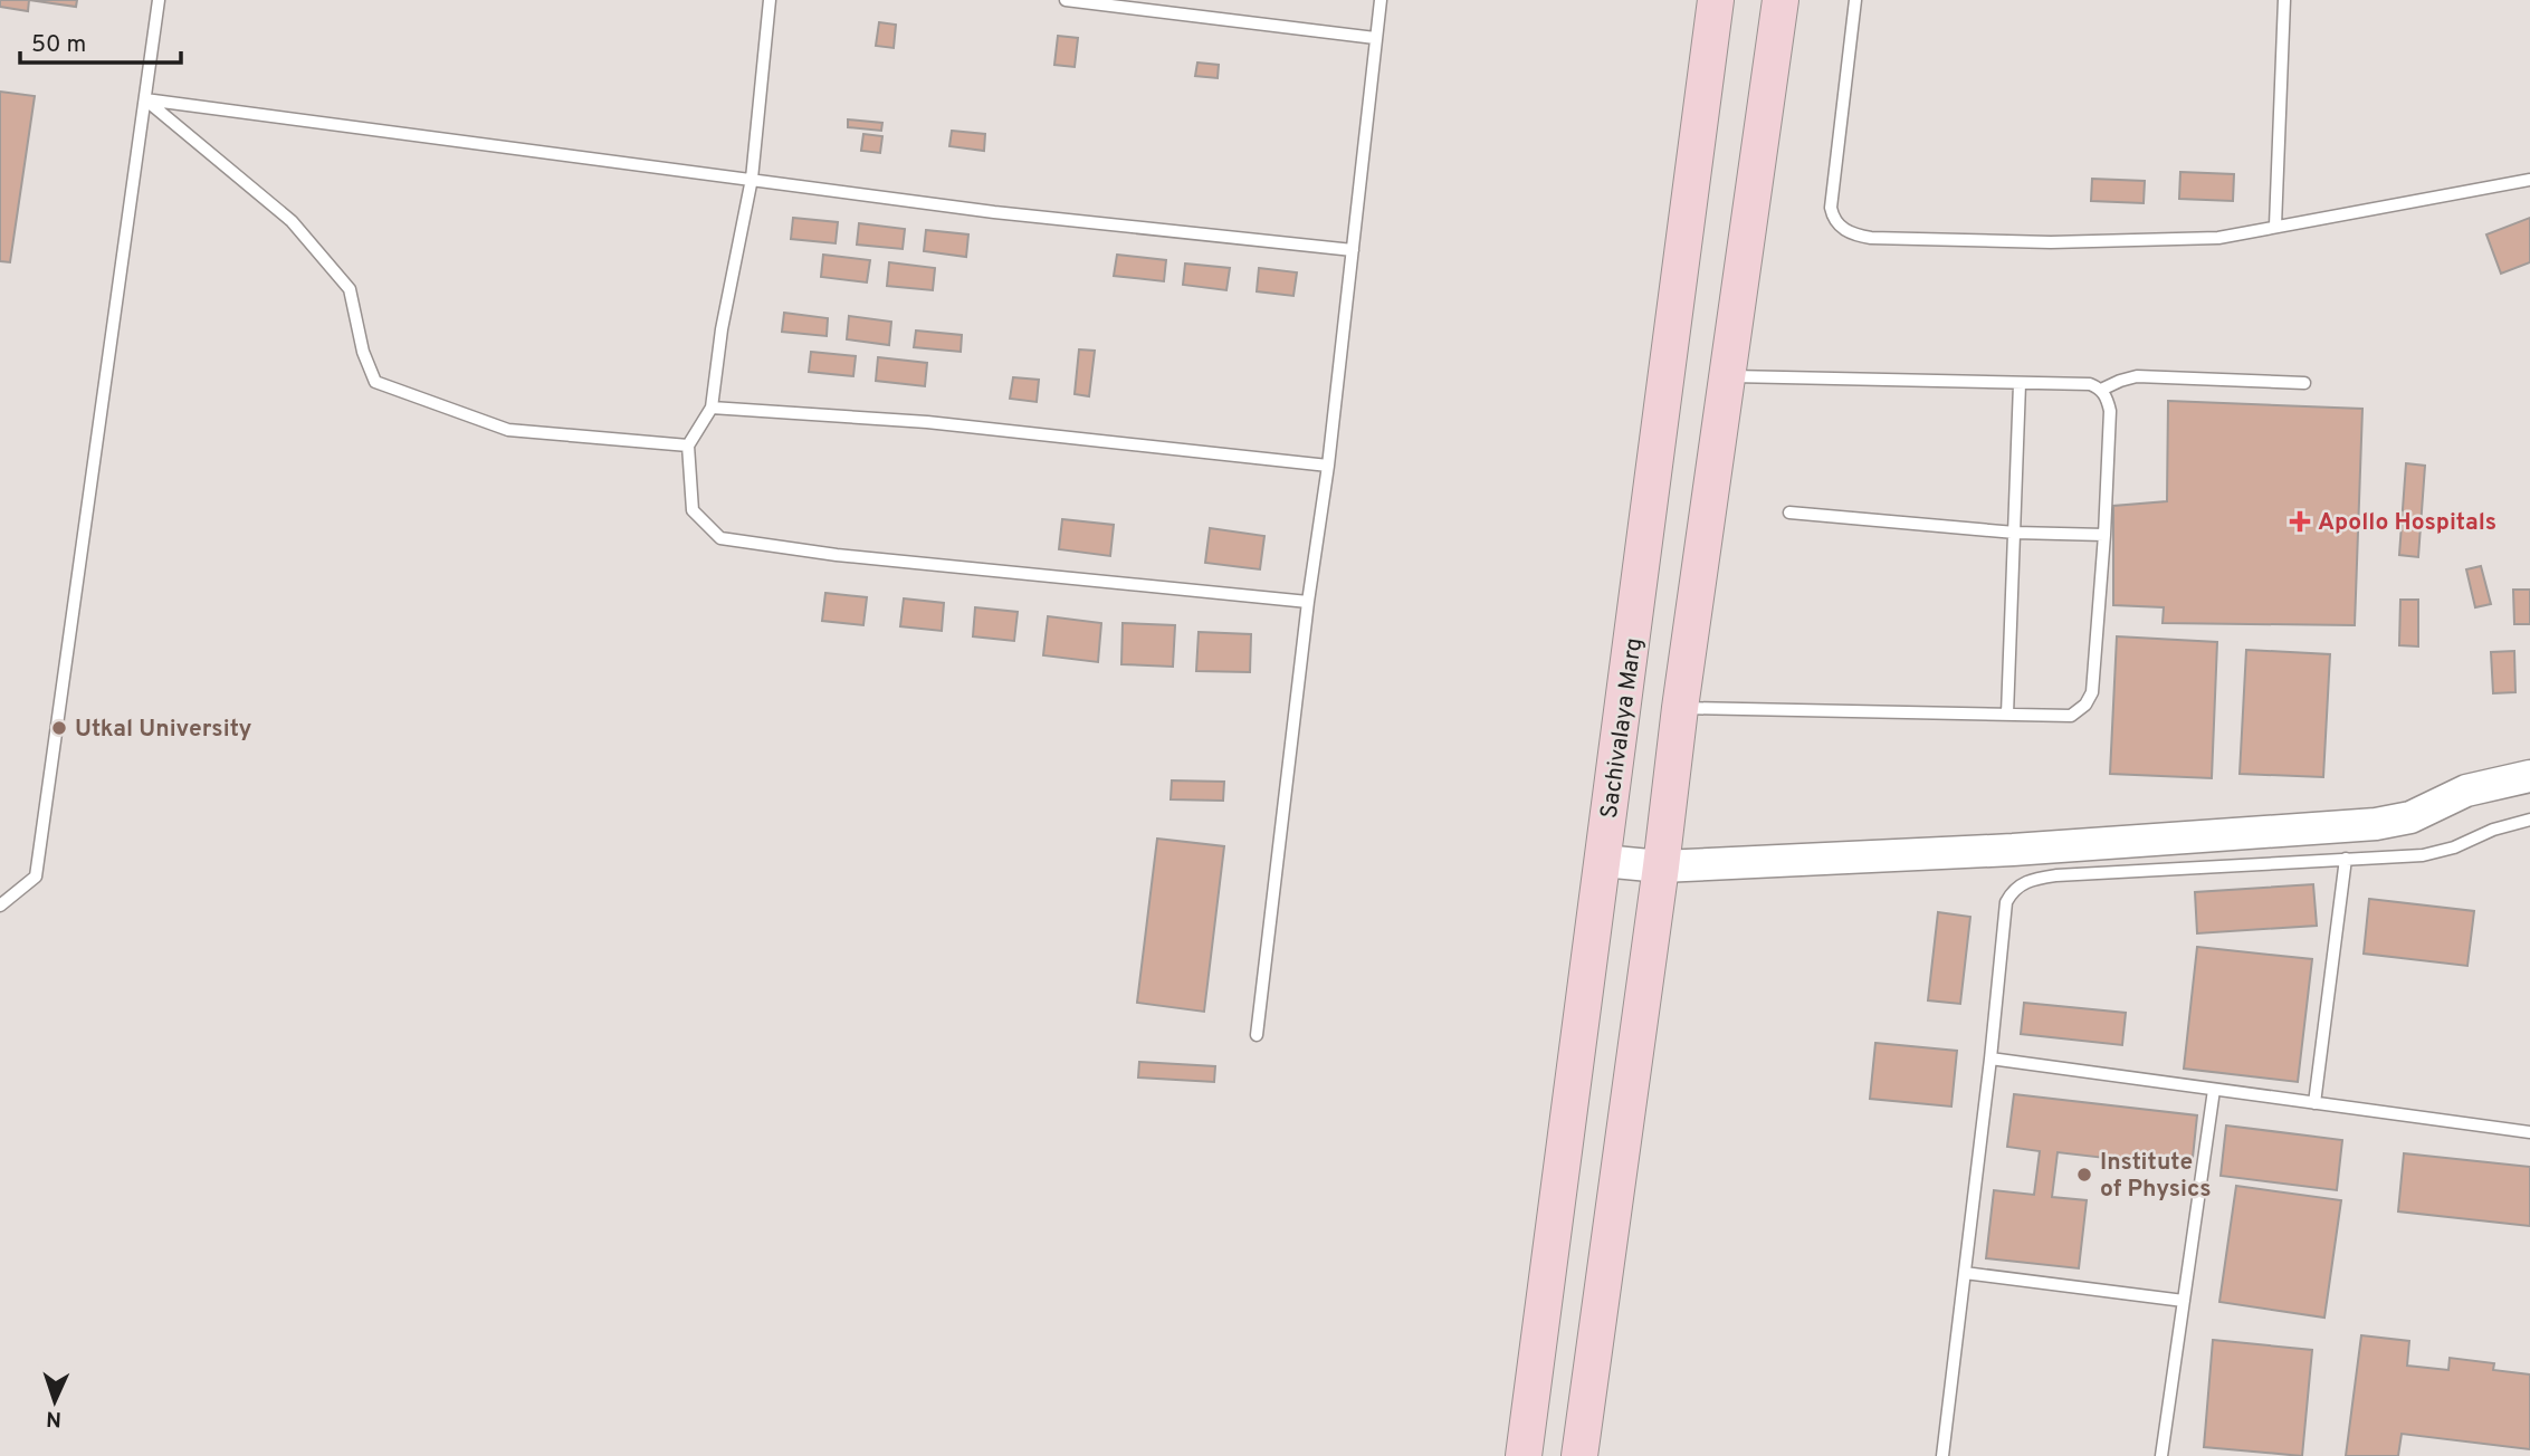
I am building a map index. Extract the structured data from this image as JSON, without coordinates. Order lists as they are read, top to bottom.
{
  "streets": {
    "main road": ["Sachivalaya Marg"]
  },
  "places": {
    "health": ["Apollo Hospitals"],
    "other": ["Utkal University", "Institute of Physics"]
  },
  "scale_bar": "50 m",
  "north": "bottom"
}
